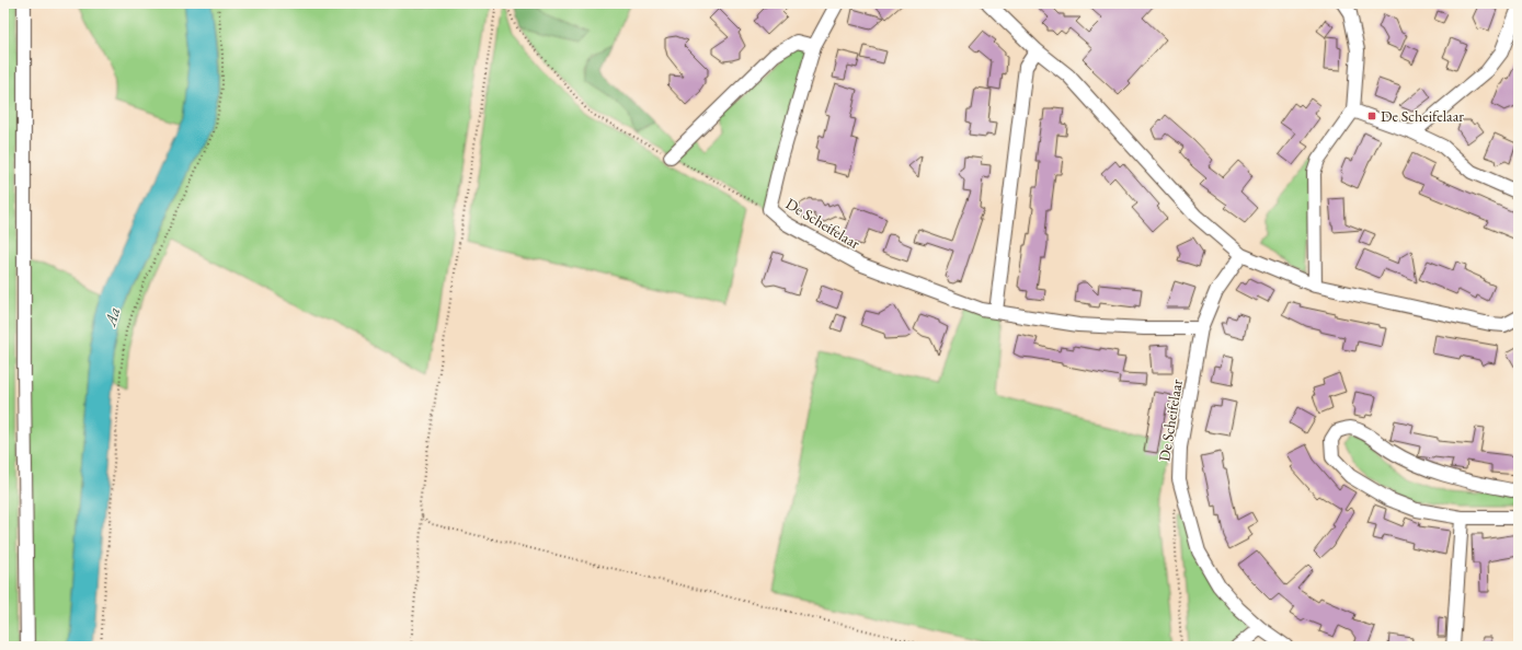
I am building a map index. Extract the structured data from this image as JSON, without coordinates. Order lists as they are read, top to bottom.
{
  "streets": {
    "street": ["De Scheifelaar"]
  },
  "water": ["Aa"],
  "places": {
    "transit": ["De Scheifelaar"]
  }
}
